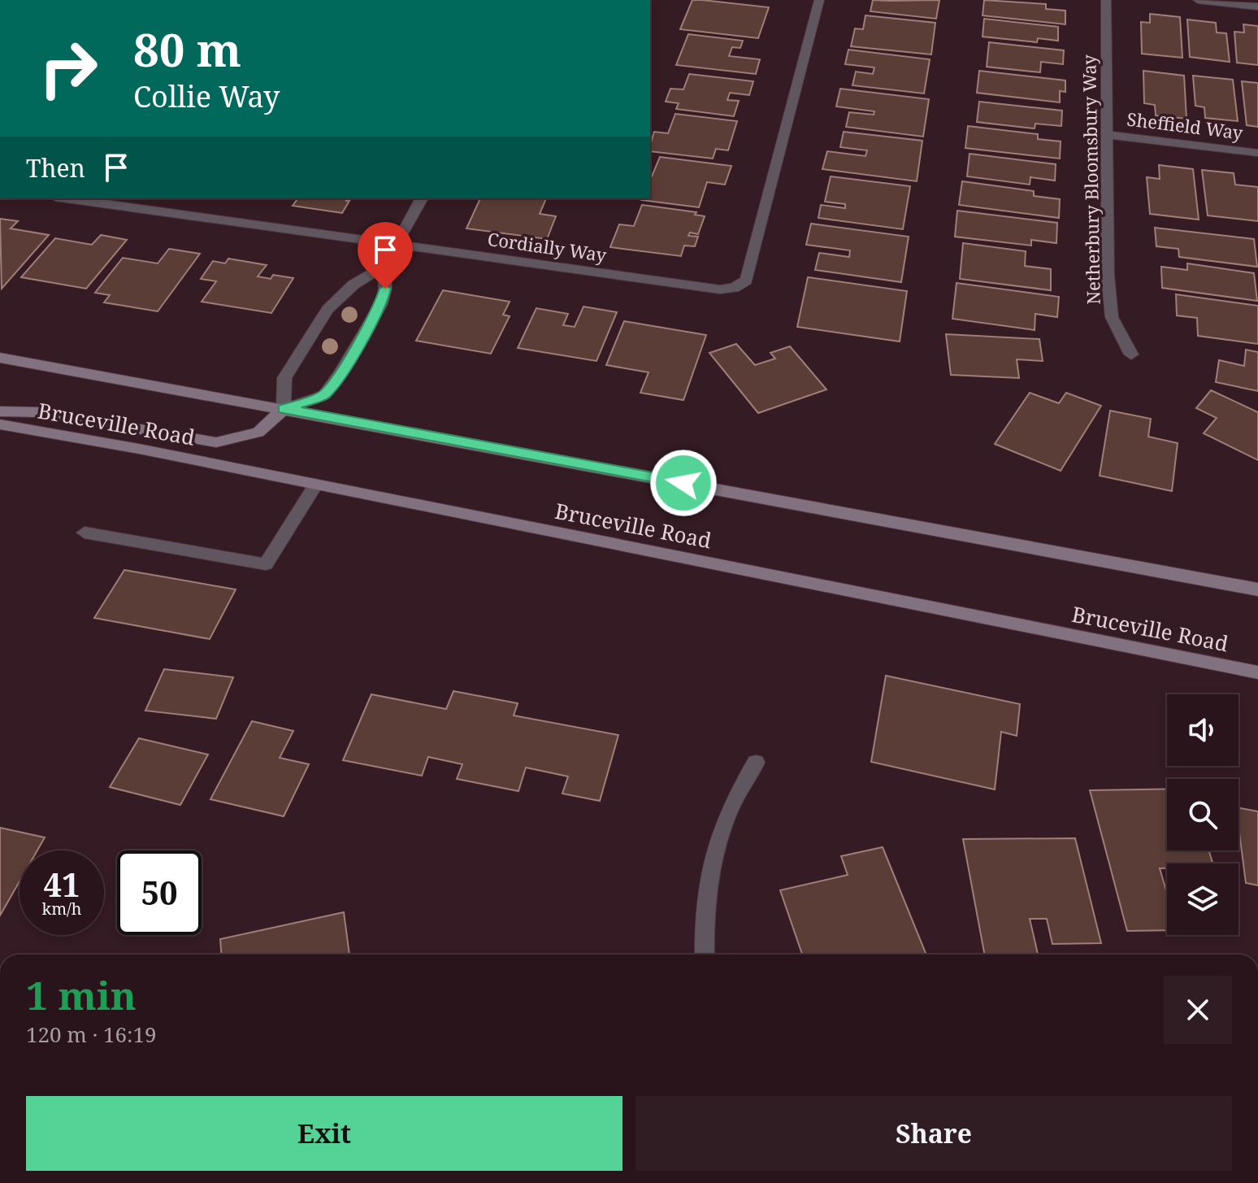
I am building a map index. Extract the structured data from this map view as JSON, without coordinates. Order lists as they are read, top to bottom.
{
  "streets": {
    "main road": ["Bruceville Road"],
    "street": ["Sheffield Way", "Netherbury Bloomsbury Way", "Cordially Way"]
  },
  "crossings": [
    ["Sheffield Way", "Netherbury Bloomsbury Way"]
  ],
  "page": {
    "turn": ["80 m", "Collie Way"],
    "then": "Then",
    "speed": "41 km/h",
    "limit": "50",
    "heading": ["1 min", "120 m · 16:19"],
    "buttons": ["Exit", "Share"]
  }
}
